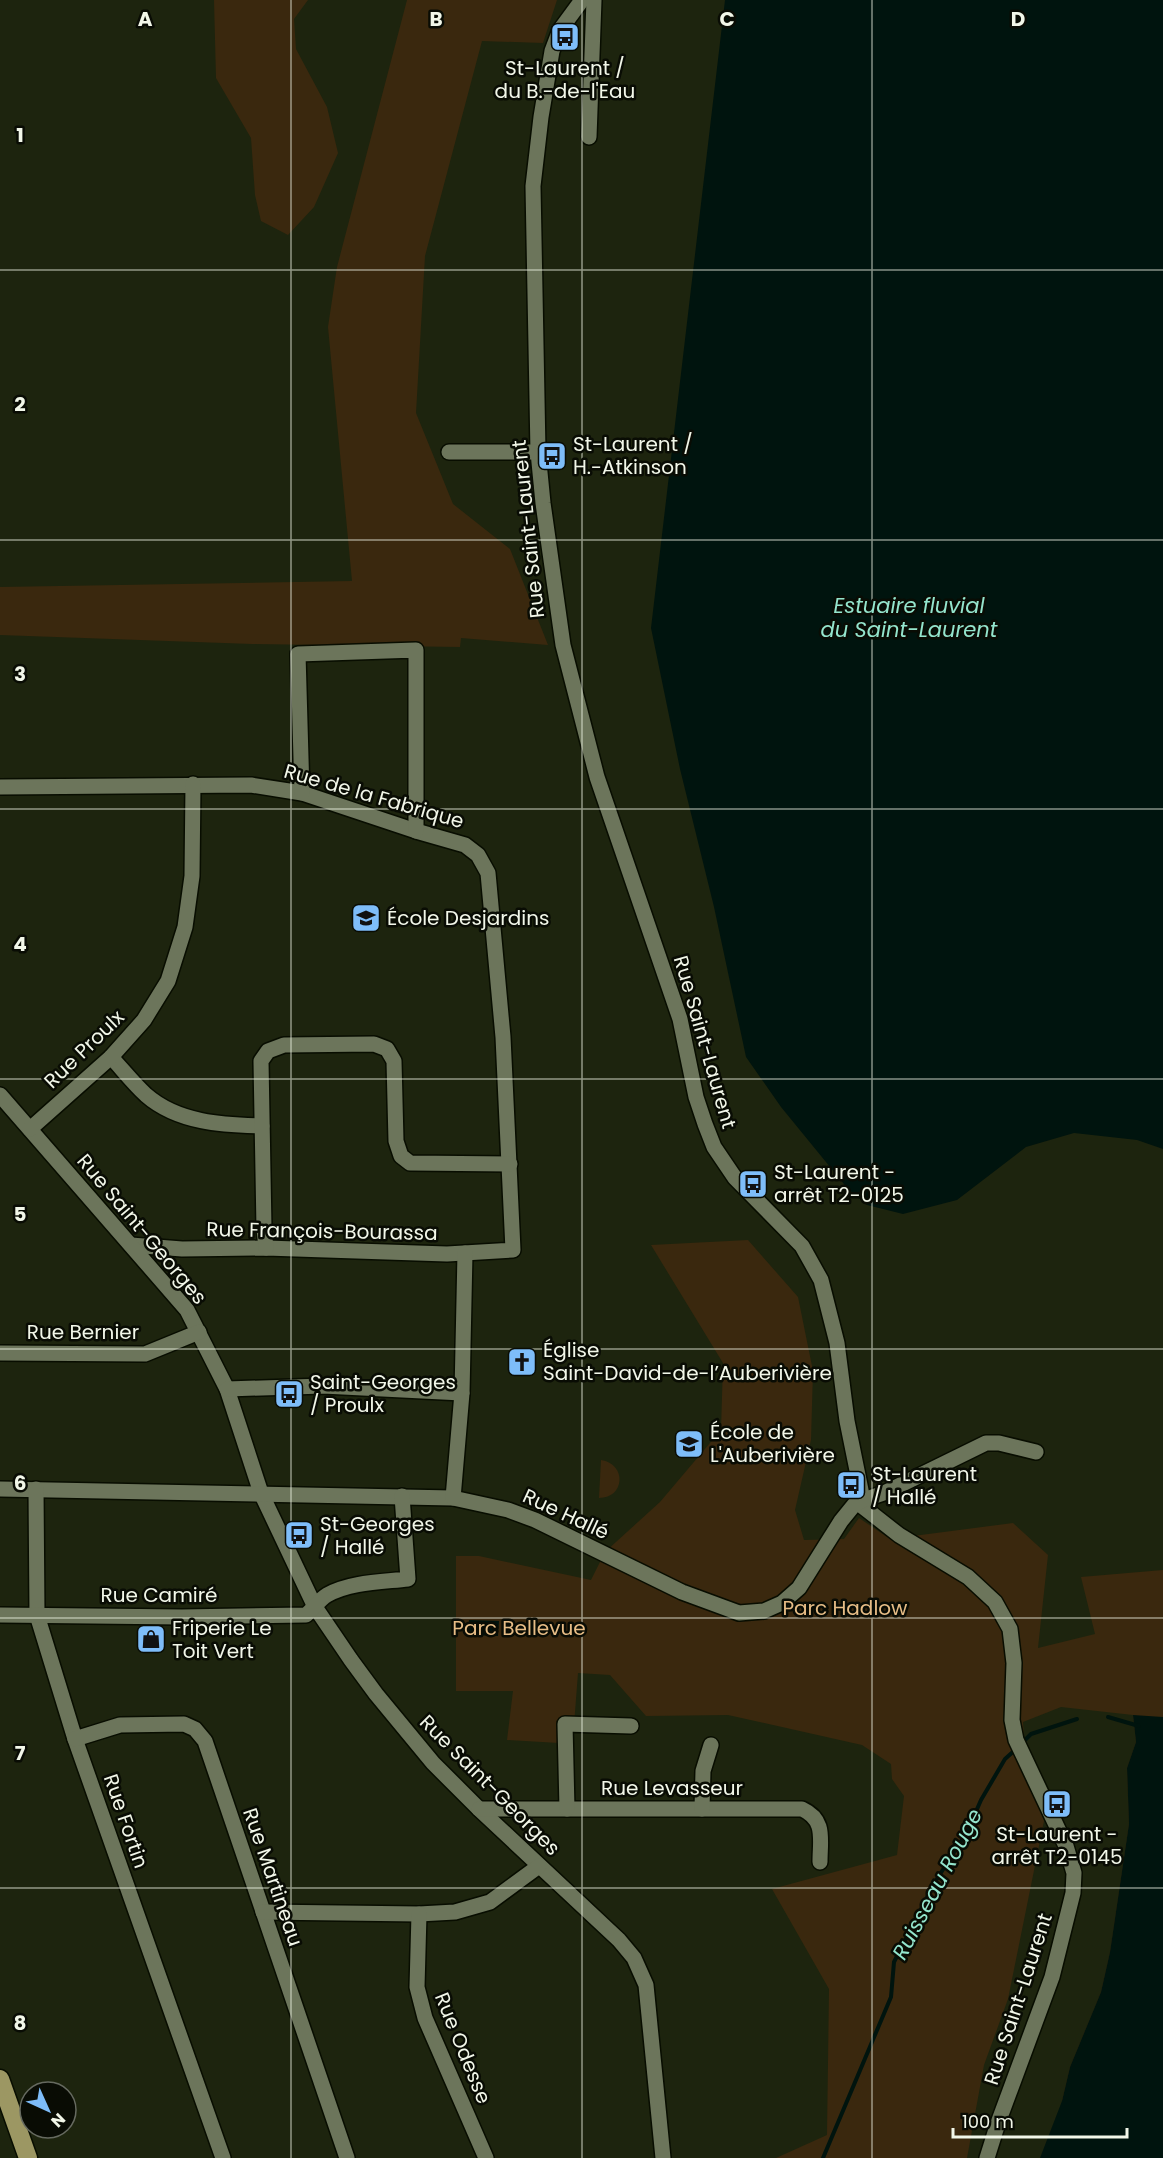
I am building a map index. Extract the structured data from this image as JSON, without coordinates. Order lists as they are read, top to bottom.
{
  "streets": {
    "street": [
      "Rue Saint-Laurent",
      "Rue de la Fabrique",
      "Rue Proulx",
      "Rue Saint-Georges",
      "Rue François-Bourassa",
      "Rue Bernier",
      "Rue Hallé",
      "Rue Camiré",
      "Rue Levasseur",
      "Rue Fortin",
      "Rue Martineau",
      "Rue Odesse"
    ]
  },
  "crossings": [
    ["Rue Saint-Laurent", "Rue Hallé"],
    ["Rue de la Fabrique", "Rue Proulx"],
    ["Rue de la Fabrique", "Rue François-Bourassa"],
    ["Rue Proulx", "Rue Saint-Georges"],
    ["Rue Saint-Georges", "Rue François-Bourassa"],
    ["Rue Saint-Georges", "Rue Bernier"],
    ["Rue Saint-Georges", "Rue Hallé"],
    ["Rue Saint-Georges", "Rue Camiré"],
    ["Rue Saint-Georges", "Rue Levasseur"],
    ["Rue Hallé", "Rue Camiré"],
    ["Rue Hallé", "Rue Fortin"],
    ["Rue Camiré", "Rue Fortin"],
    ["Rue Fortin", "Rue Martineau"]
  ],
  "water": ["Estuaire fluvial du Saint-Laurent", "Ruisseau Rouge"],
  "parks": ["Parc Hadlow", "Parc Bellevue"],
  "places": {
    "bus stop": [
      "St-Laurent / du B.-de-l'Eau",
      "St-Laurent / H.-Atkinson",
      "St-Laurent - arrêt T2-0125",
      "Saint-Georges / Proulx",
      "St-Laurent / Hallé",
      "St-Georges / Hallé",
      "St-Laurent - arrêt T2-0145"
    ],
    "school or university": ["École Desjardins", "École de L'Auberivière"],
    "church": ["Église Saint-David-de-l’Auberivière"],
    "shop": ["Friperie Le Toit Vert"]
  },
  "scale_bar": "100 m",
  "north": "bottom right",
  "grid": {
    "columns": [
      "A",
      "B",
      "C",
      "D"
    ],
    "rows": [
      "1",
      "2",
      "3",
      "4",
      "5",
      "6",
      "7",
      "8"
    ]
  }
}
